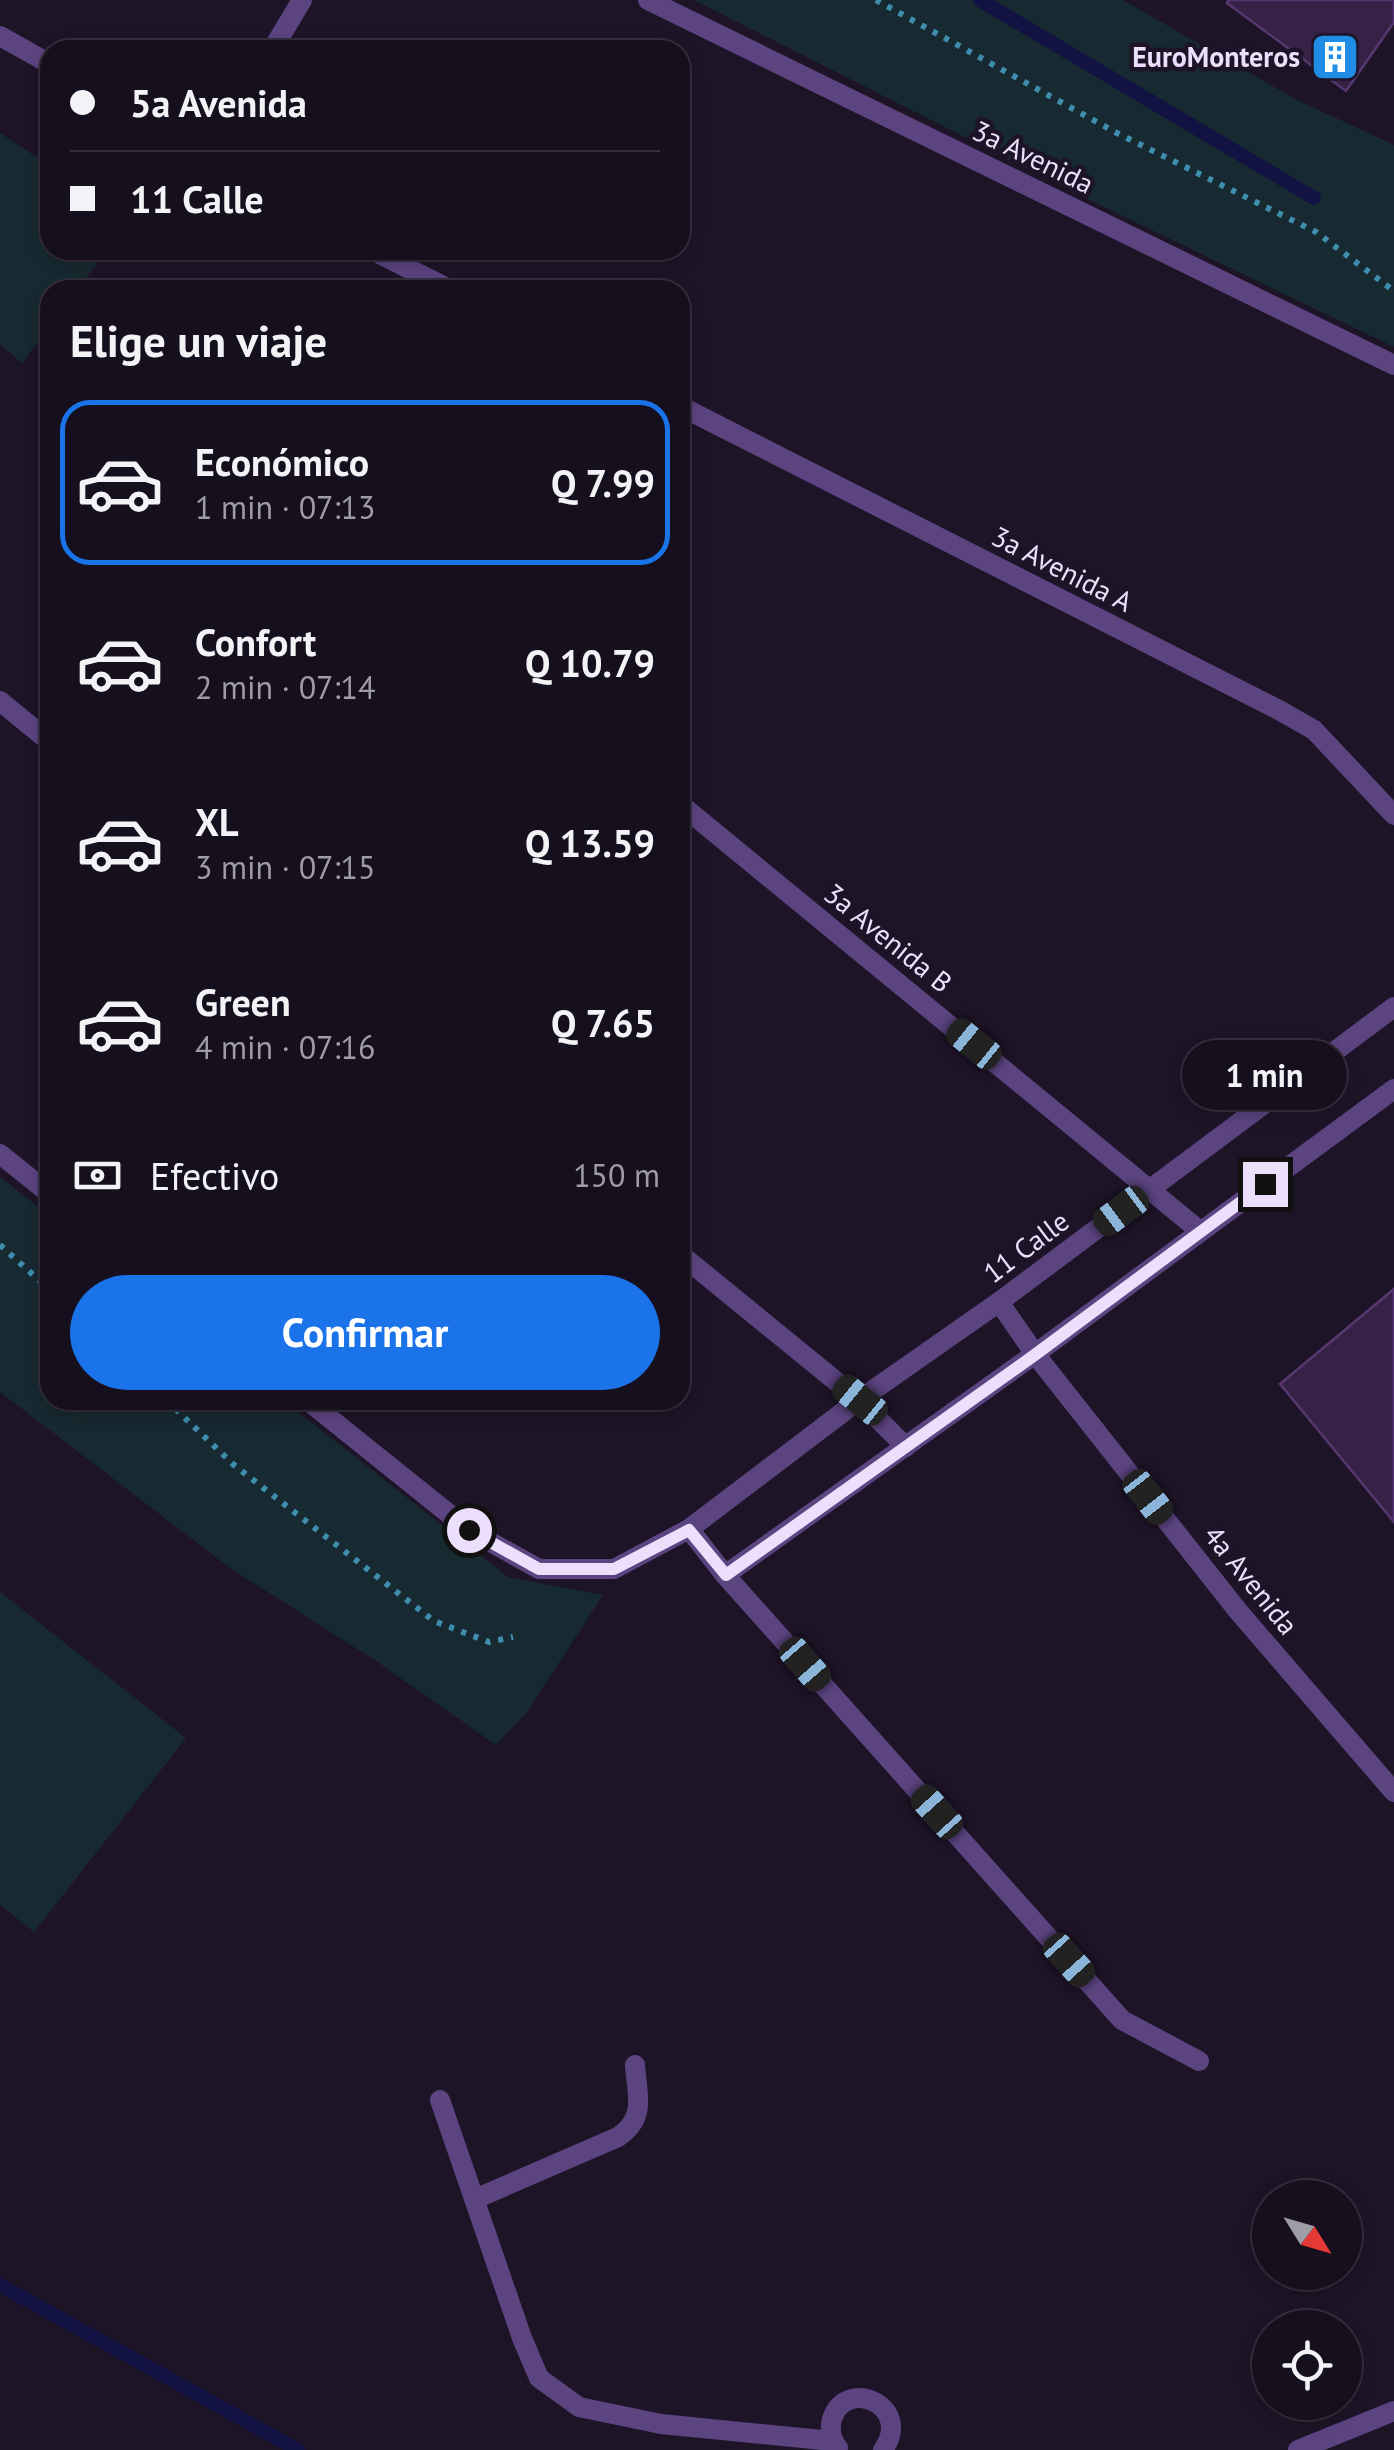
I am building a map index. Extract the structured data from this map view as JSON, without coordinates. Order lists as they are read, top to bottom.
{
  "streets": {
    "street": [
      "3a Avenida",
      "3a Avenida A",
      "3a Avenida B",
      "11 Calle",
      "4a Avenida"
    ]
  },
  "crossings": [
    ["3a Avenida B", "11 Calle"],
    ["11 Calle", "4a Avenida"]
  ],
  "places": {
    "building": ["EuroMonteros"]
  },
  "north": "bottom right",
  "page": {
    "banner": ["5a Avenida", "11 Calle"],
    "heading": "Elige un viaje",
    "list": [
      {
        "name": "Económico",
        "note": "1 min · 07:13",
        "value": "Q 7.99"
      },
      {
        "name": "Confort",
        "note": "2 min · 07:14",
        "value": "Q 10.79"
      },
      {
        "name": "XL",
        "note": "3 min · 07:15",
        "value": "Q 13.59"
      },
      {
        "name": "Green",
        "note": "4 min · 07:16",
        "value": "Q 7.65"
      }
    ],
    "bubble": "1 min",
    "pay": ["Efectivo", "150 m"],
    "buttons": "Confirmar"
  }
}
